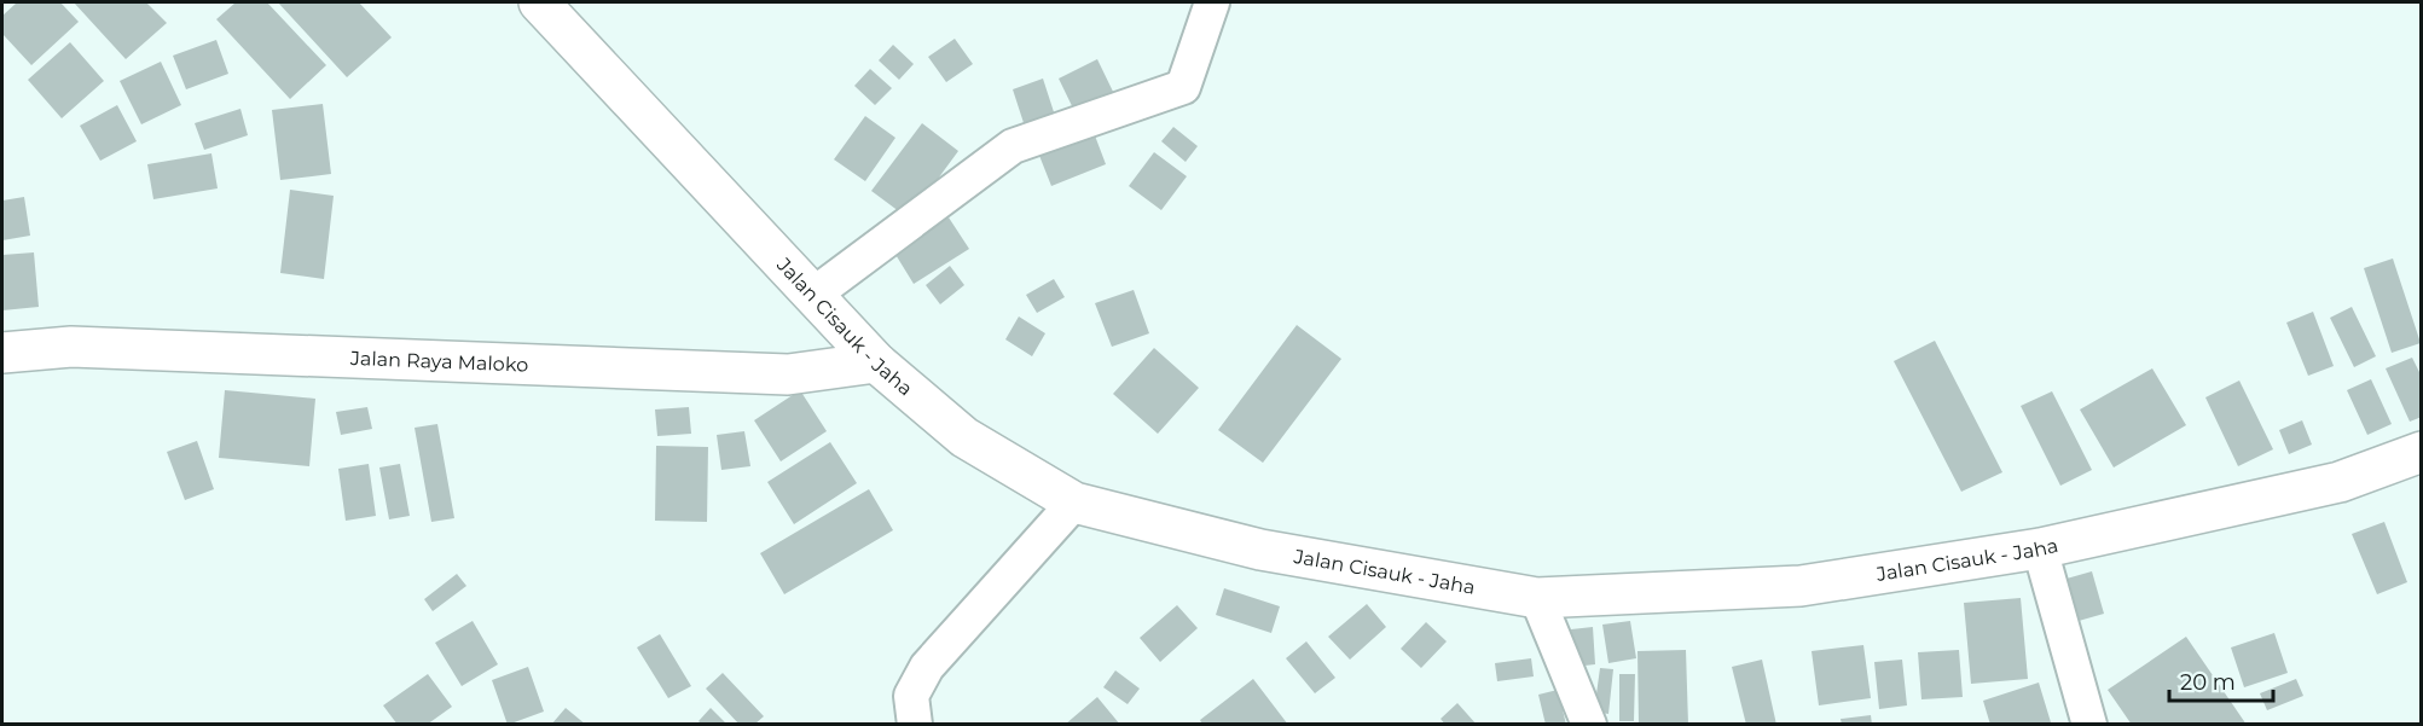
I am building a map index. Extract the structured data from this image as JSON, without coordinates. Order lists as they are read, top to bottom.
{
  "streets": {
    "main road": ["Jalan Cisauk - Jaha", "Jalan Raya Maloko"]
  },
  "crossings": [
    ["Jalan Cisauk - Jaha", "Jalan Raya Maloko"]
  ],
  "scale_bar": "20 m"
}
